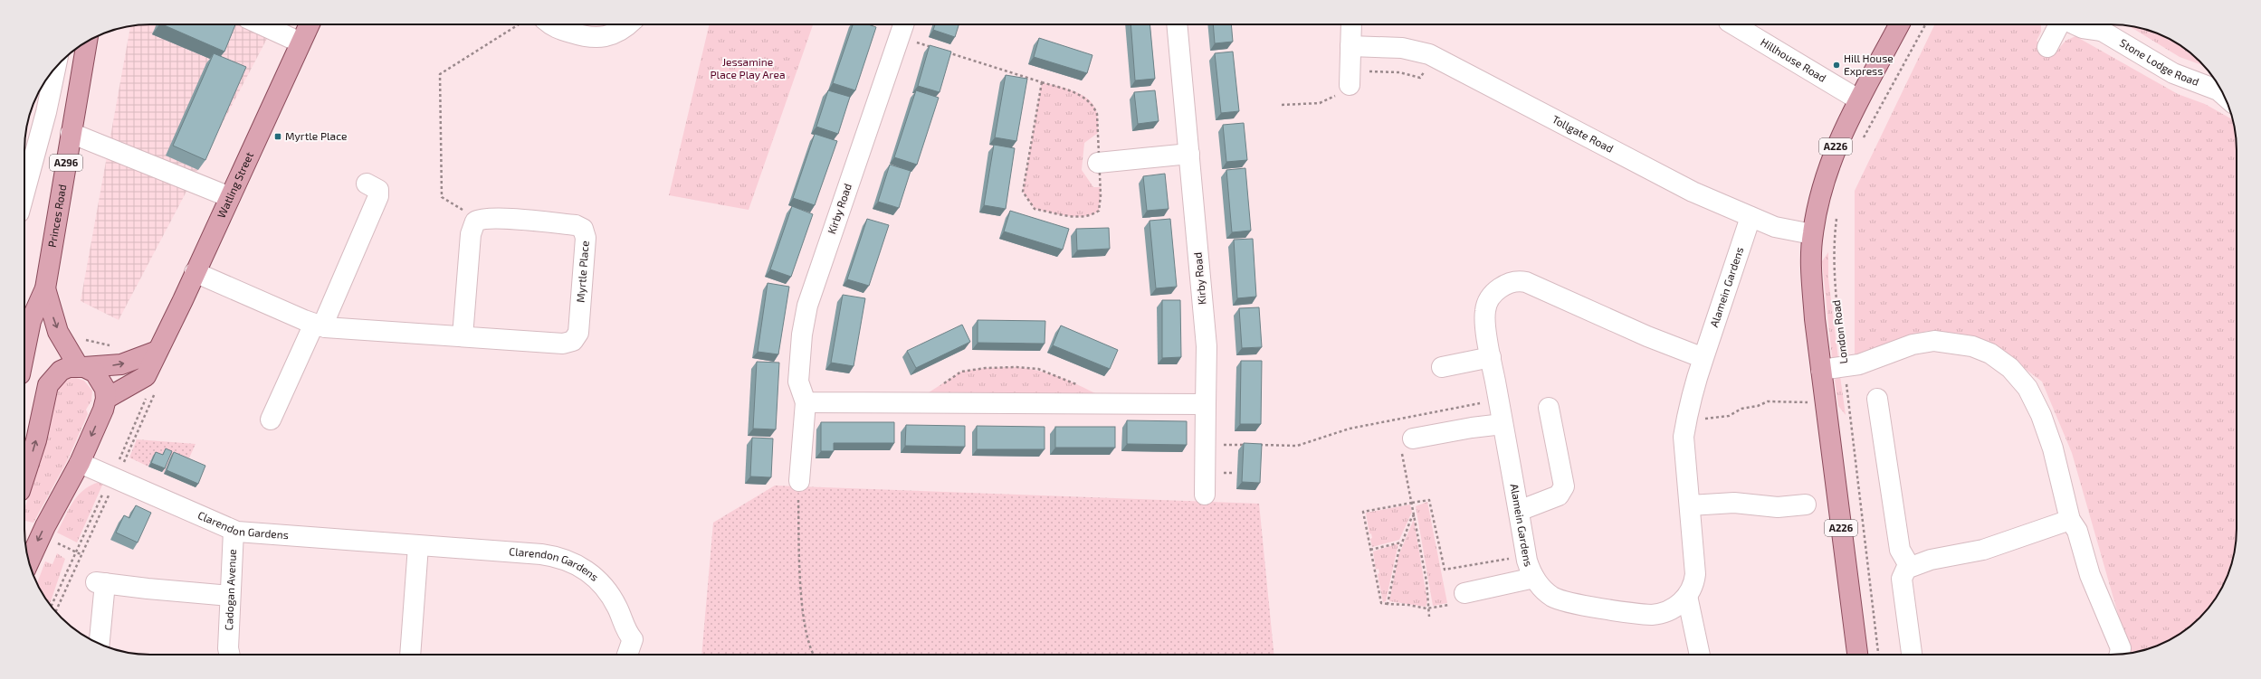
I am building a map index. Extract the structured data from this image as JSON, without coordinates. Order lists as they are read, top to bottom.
{
  "streets": {
    "main road": [
      "A226",
      "A296",
      "Watling Street",
      "Princes Road"
    ],
    "street": [
      "Hillhouse Road",
      "Stone Lodge Road",
      "Tollgate Road",
      "Kirby Road",
      "Myrtle Place",
      "Alamein Gardens",
      "Clarendon Gardens",
      "Cadogan Avenue"
    ],
    "path": ["London Road"]
  },
  "crossings": [
    ["Hillhouse Road", "A226"],
    ["Tollgate Road", "A226"],
    ["Tollgate Road", "Alamein Gardens"],
    ["Watling Street", "Myrtle Place"],
    ["Clarendon Gardens", "Cadogan Avenue"]
  ],
  "parks": ["Jessamine Place Play Area"],
  "places": {
    "other": ["Hill House Express"],
    "transit": ["Myrtle Place"]
  }
}
